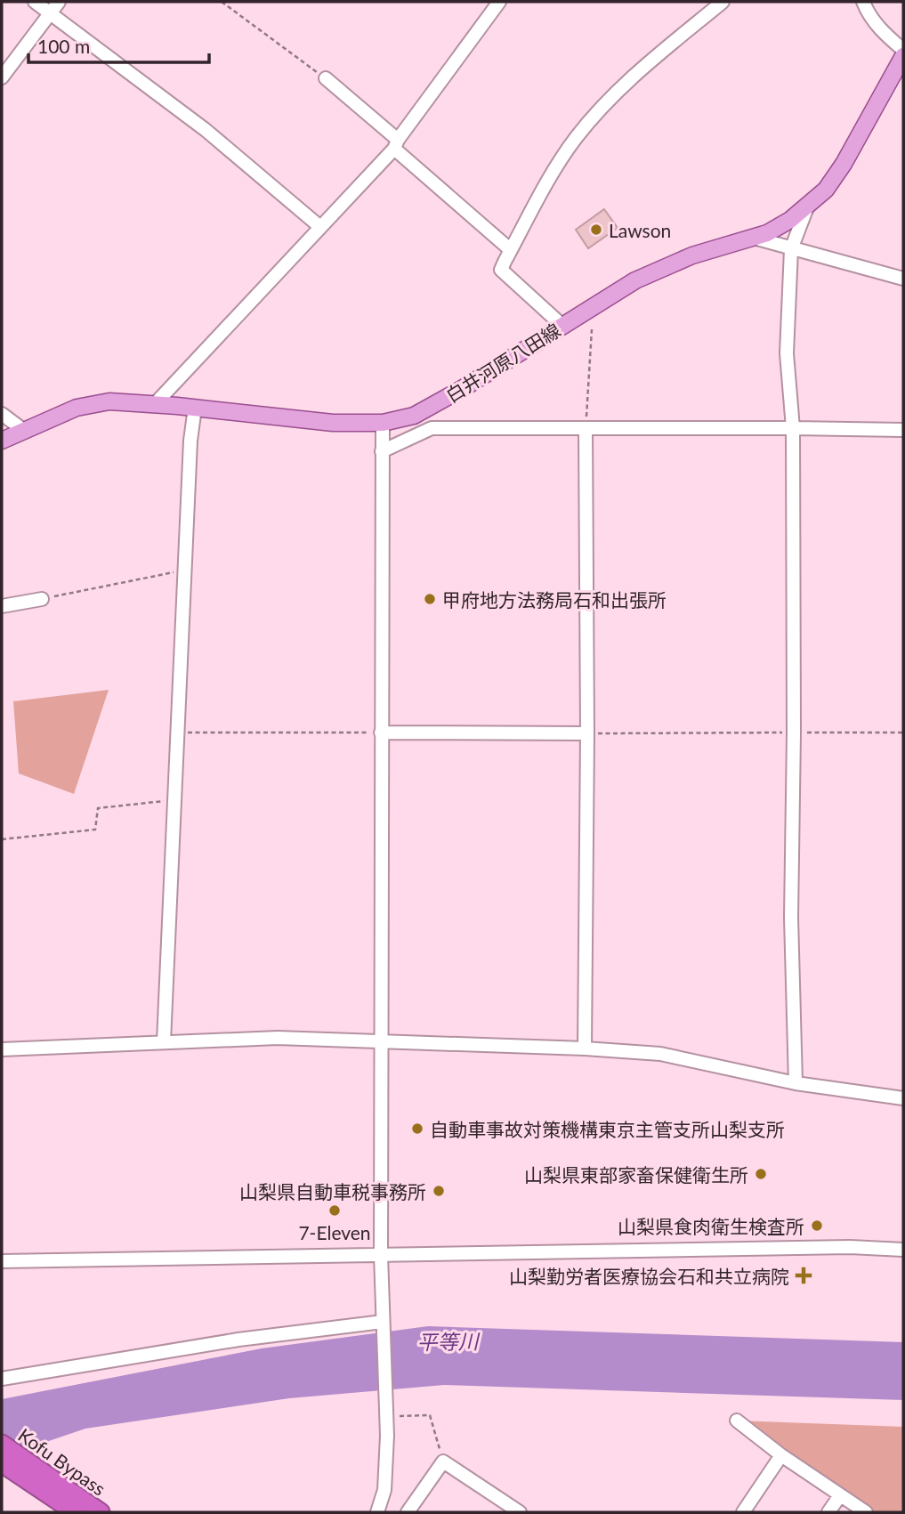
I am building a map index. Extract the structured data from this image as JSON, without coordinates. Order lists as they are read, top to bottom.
{
  "streets": {
    "highway": ["Kofu Bypass"],
    "main road": ["白井河原八田線"]
  },
  "water": ["平等川"],
  "places": {
    "other": [
      "Lawson",
      "甲府地方法務局石和出張所",
      "自動車事故対策機構東京主管支所山梨支所",
      "山梨県東部家畜保健衛生所",
      "山梨県自動車税事務所",
      "7-Eleven",
      "山梨県食肉衛生検査所"
    ],
    "health": ["山梨勤労者医療協会石和共立病院"]
  },
  "scale_bar": "100 m"
}
